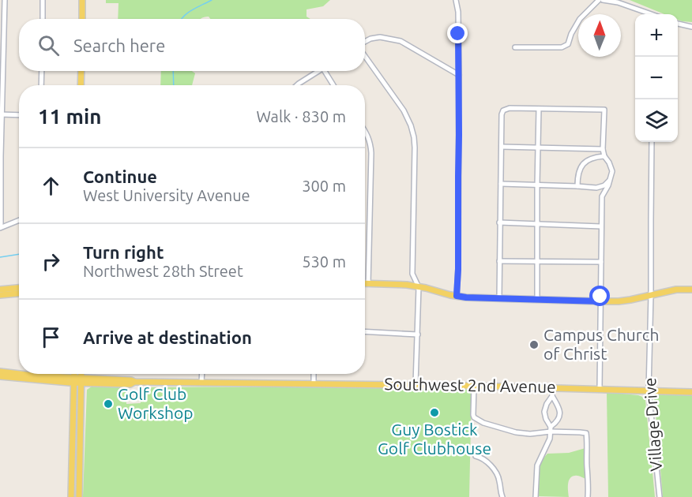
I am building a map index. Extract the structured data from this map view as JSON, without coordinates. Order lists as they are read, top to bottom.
{
  "streets": {
    "main road": ["Southwest 2nd Avenue"],
    "street": ["Village Drive"]
  },
  "crossings": [
    ["Southwest 2nd Avenue", "Village Drive"]
  ],
  "places": ["Campus Church of Christ", "Golf Club Workshop", "Guy Bostick Golf Clubhouse"],
  "north": "top",
  "page": {
    "map_buttons": ["+", "−"],
    "search": "Search here",
    "heading": ["11 min", "Walk · 830 m"],
    "list": [
      ["Continue", "West University Avenue", "300 m"],
      ["Turn right", "Northwest 28th Street", "530 m"],
      "Arrive at destination"
    ]
  }
}
